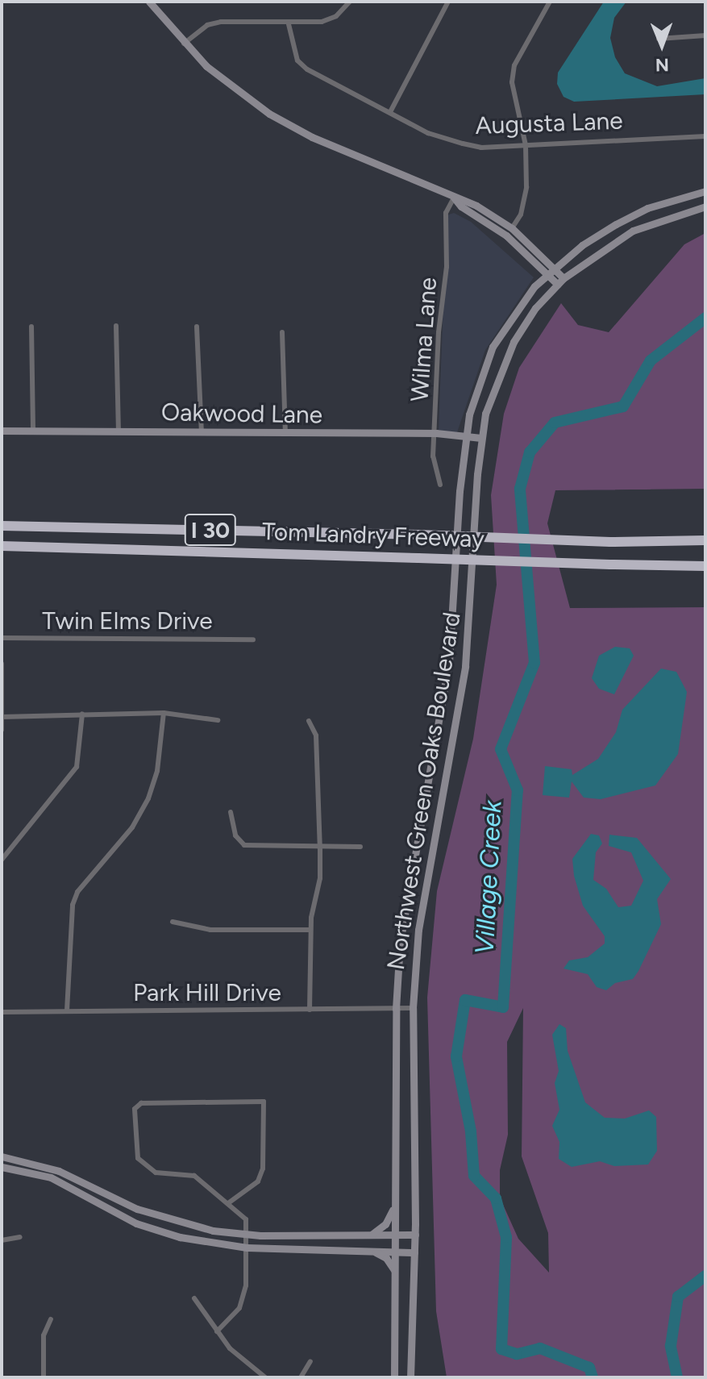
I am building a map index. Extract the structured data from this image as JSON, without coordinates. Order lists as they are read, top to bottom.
{
  "streets": {
    "highway": ["I 30", "Tom Landry Freeway"],
    "main road": ["Oakwood Lane", "Northwest Green Oaks Boulevard"],
    "street": [
      "Augusta Lane",
      "Wilma Lane",
      "Twin Elms Drive",
      "Park Hill Drive"
    ]
  },
  "crossings": [
    ["Wilma Lane", "Oakwood Lane"],
    ["Oakwood Lane", "Northwest Green Oaks Boulevard"],
    ["Northwest Green Oaks Boulevard", "Park Hill Drive"]
  ],
  "water": ["Village Creek"],
  "north": "bottom"
}
